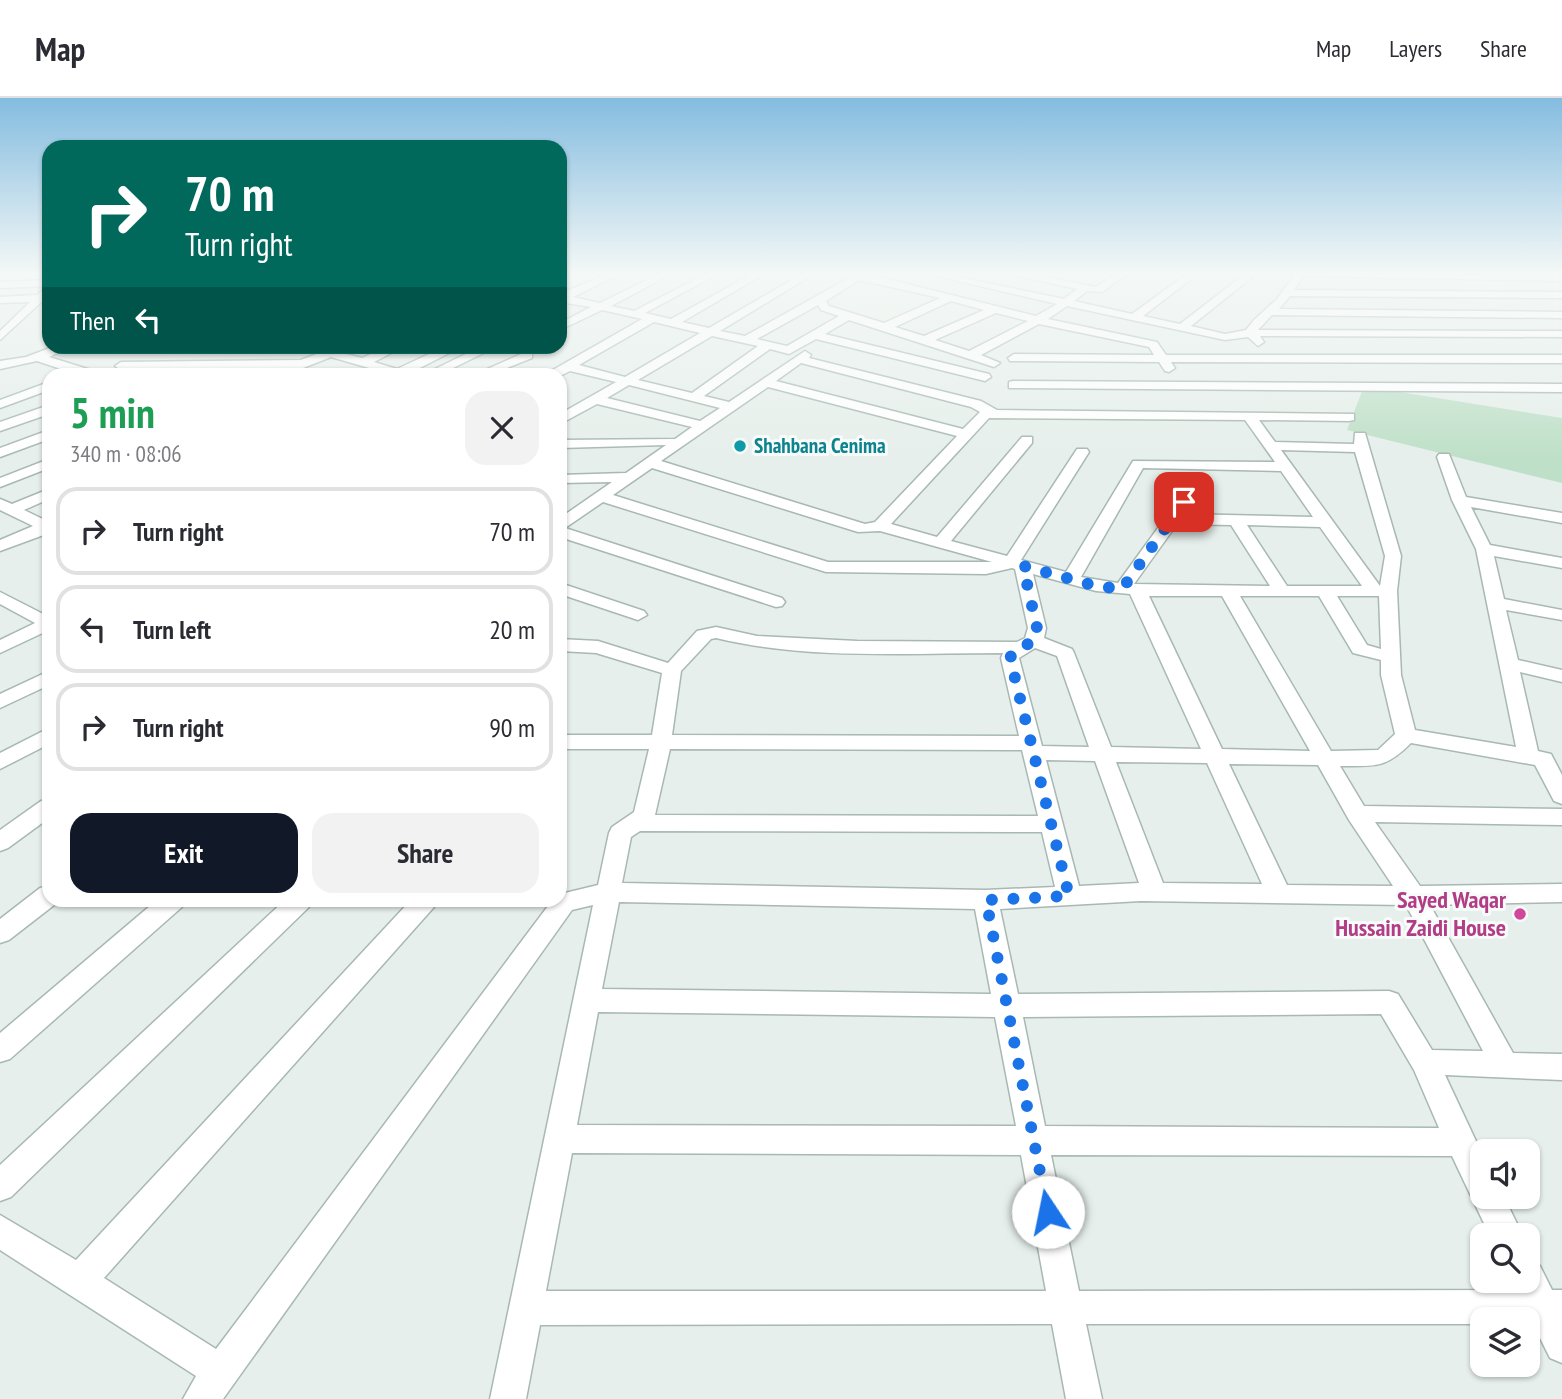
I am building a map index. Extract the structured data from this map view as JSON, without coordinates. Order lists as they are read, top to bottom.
{
  "places": ["Shahbana Cenima", "Sayed Waqar Hussain Zaidi House"],
  "page": {
    "header": "Map",
    "nav": ["Map", "Layers", "Share"],
    "turn": ["70 m", "Turn right"],
    "then": "Then",
    "heading": ["5 min", "340 m · 08:06"],
    "list": [
      {
        "name": "Turn right",
        "value": "70 m"
      },
      {
        "name": "Turn left",
        "value": "20 m"
      },
      {
        "name": "Turn right",
        "value": "90 m"
      }
    ],
    "buttons": ["Exit", "Share"]
  }
}
